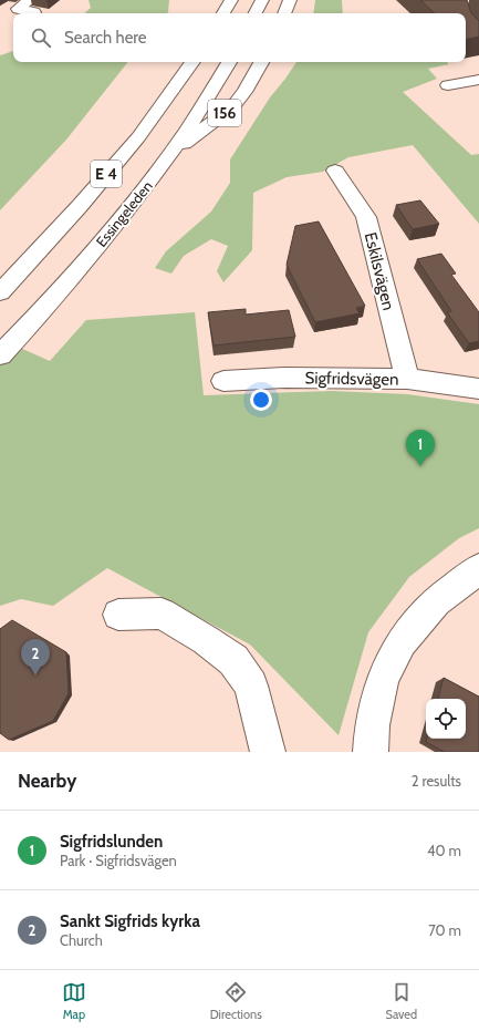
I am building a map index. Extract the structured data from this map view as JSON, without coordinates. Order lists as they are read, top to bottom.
{
  "streets": {
    "main road": [
      "156",
      "E 4",
      "Essingeleden",
      "Eskilsvägen",
      "Sigfridsvägen"
    ]
  },
  "crossings": [
    ["156", "Essingeleden"],
    ["Eskilsvägen", "Sigfridsvägen"]
  ],
  "page": {
    "search": "Search here",
    "pins": ["1", "2"],
    "heading": ["Nearby", "2 results"],
    "list": [
      {
        "mark": "1",
        "name": "Sigfridslunden",
        "note": "Park · Sigfridsvägen",
        "value": "40 m"
      },
      {
        "mark": "2",
        "name": "Sankt Sigfrids kyrka",
        "note": "Church",
        "value": "70 m"
      }
    ],
    "nav": ["Map", "Directions", "Saved"]
  }
}
